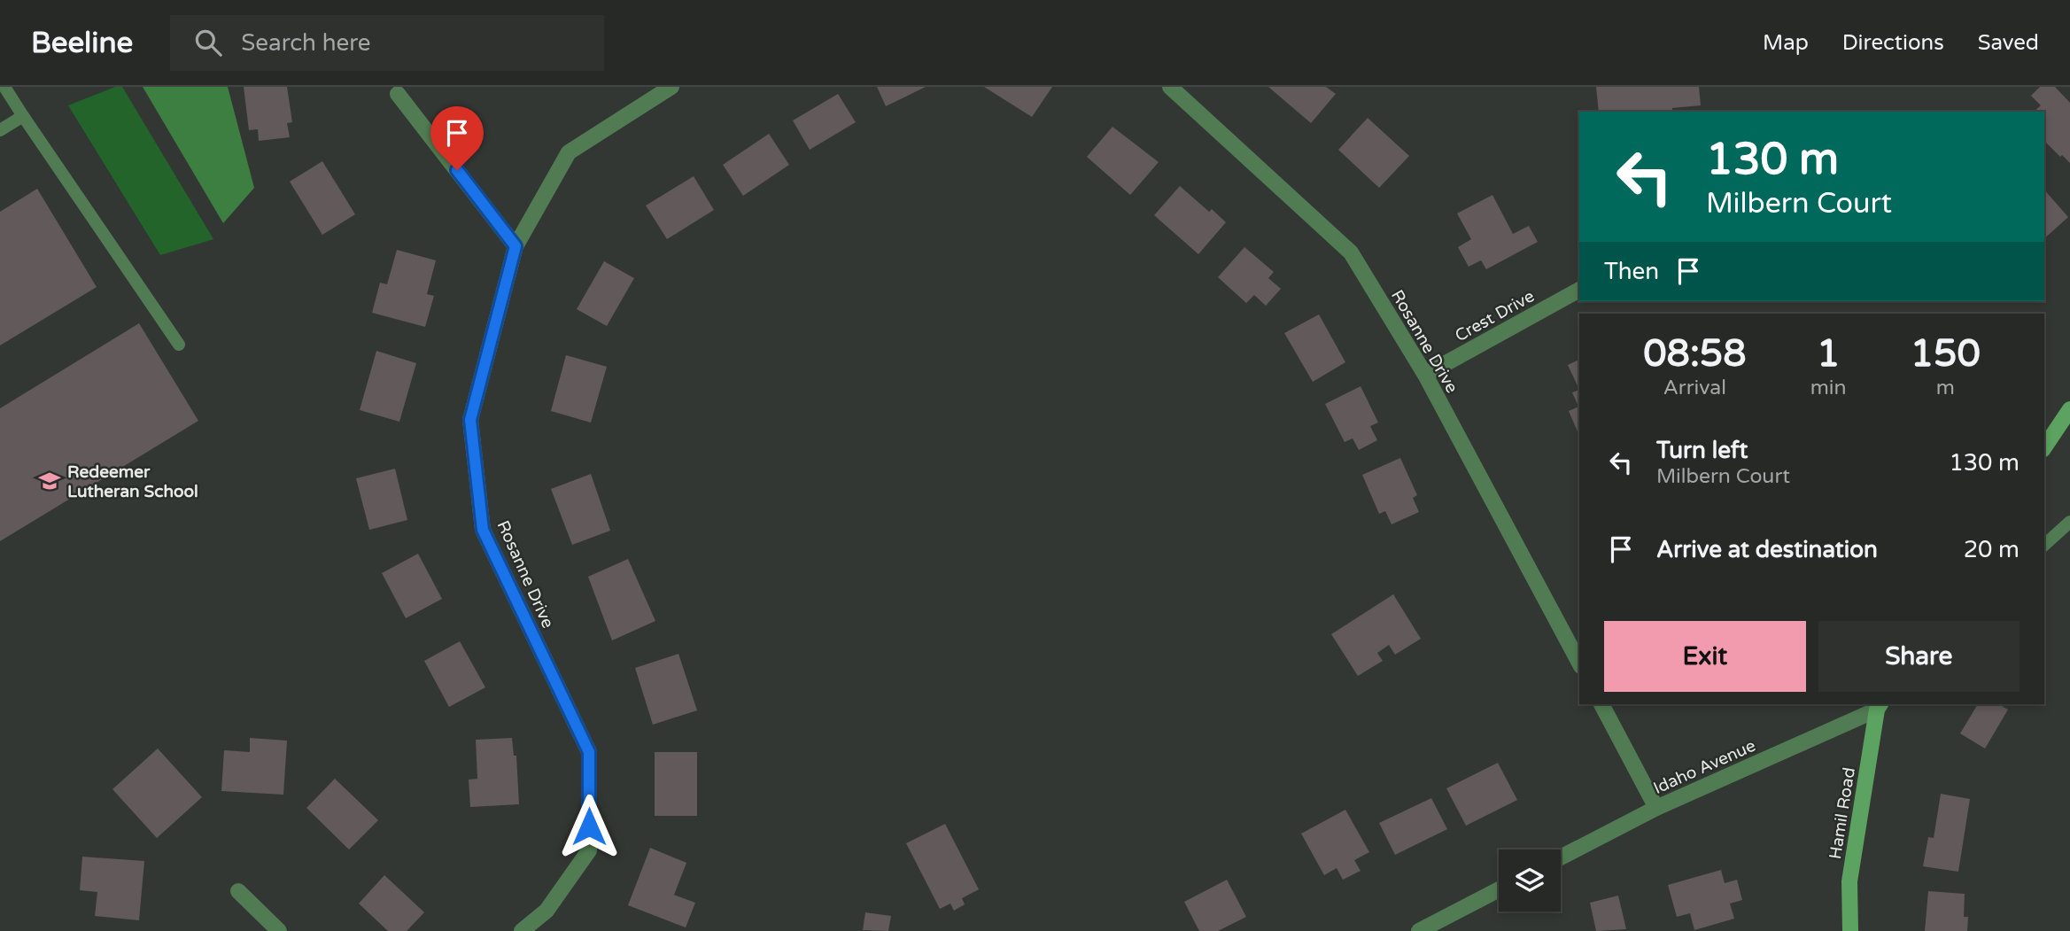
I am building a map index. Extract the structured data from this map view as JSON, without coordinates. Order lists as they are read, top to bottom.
{
  "streets": {
    "street": [
      "Crest Drive",
      "Rosanne Drive",
      "Idaho Avenue",
      "Hamil Road"
    ]
  },
  "crossings": [
    ["Crest Drive", "Rosanne Drive"],
    ["Idaho Avenue", "Hamil Road"]
  ],
  "places": {
    "school or university": ["Redeemer Lutheran School"]
  },
  "page": {
    "header": "Beeline",
    "search": "Search here",
    "nav": ["Map", "Directions", "Saved"],
    "turn": ["130 m", "Milbern Court"],
    "then": "Then",
    "eta": [
      "08:58",
      "Arrival",
      "1",
      "min",
      "150",
      "m"
    ],
    "list": [
      {
        "name": "Turn left",
        "note": "Milbern Court",
        "value": "130 m"
      },
      {
        "name": "Arrive at destination",
        "value": "20 m"
      }
    ],
    "buttons": ["Exit", "Share"]
  }
}
